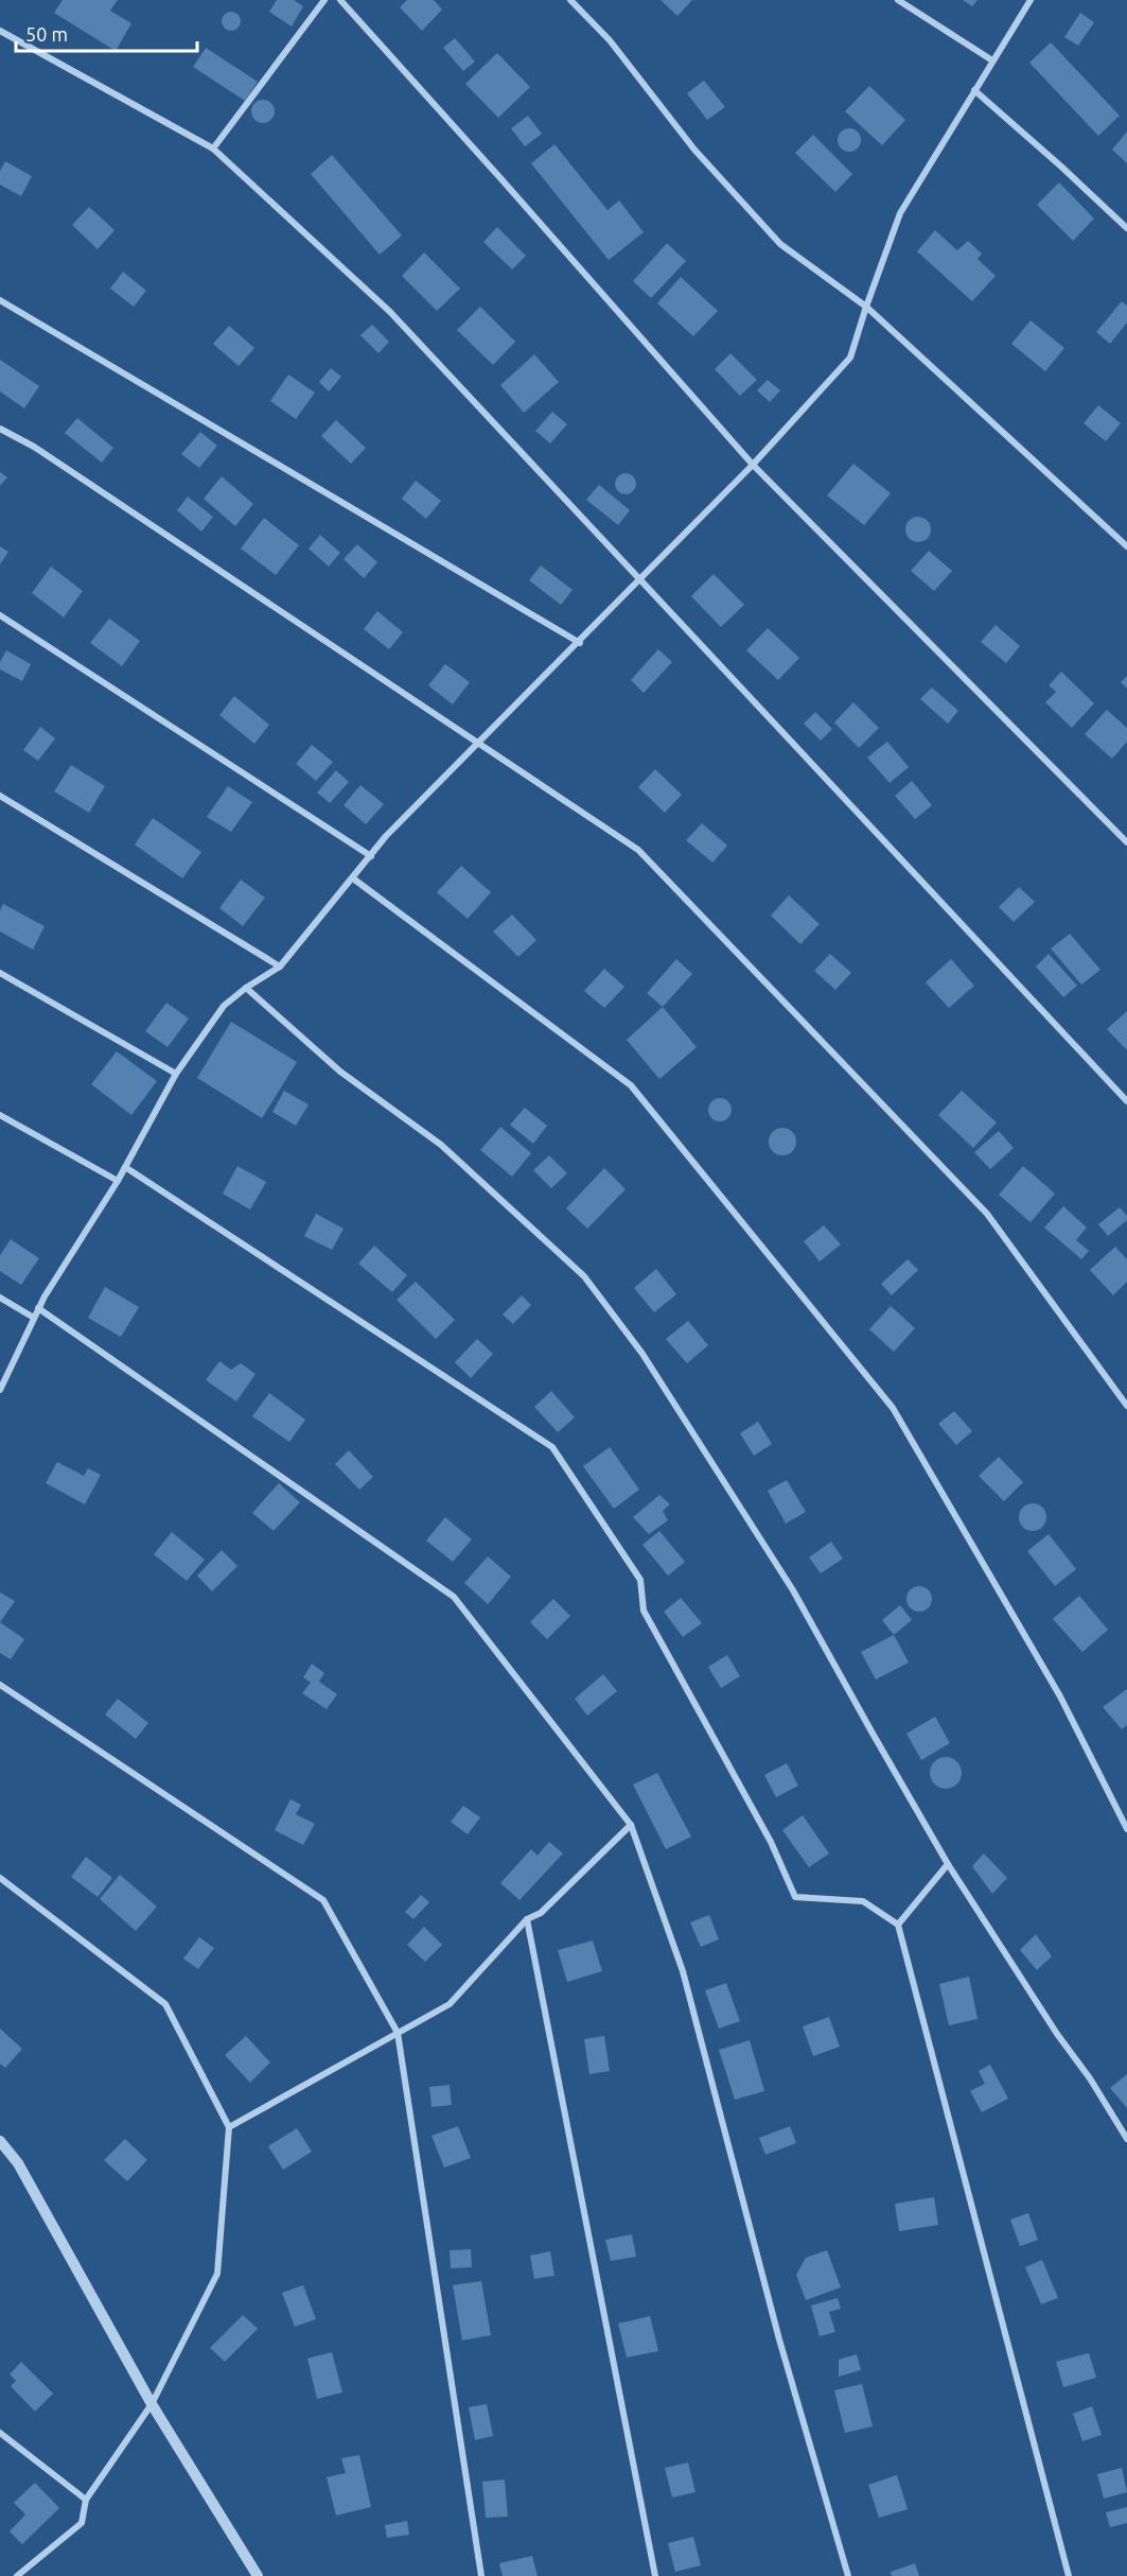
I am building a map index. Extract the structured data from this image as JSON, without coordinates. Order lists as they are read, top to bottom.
{
  "scale_bar": "50 m"
}
